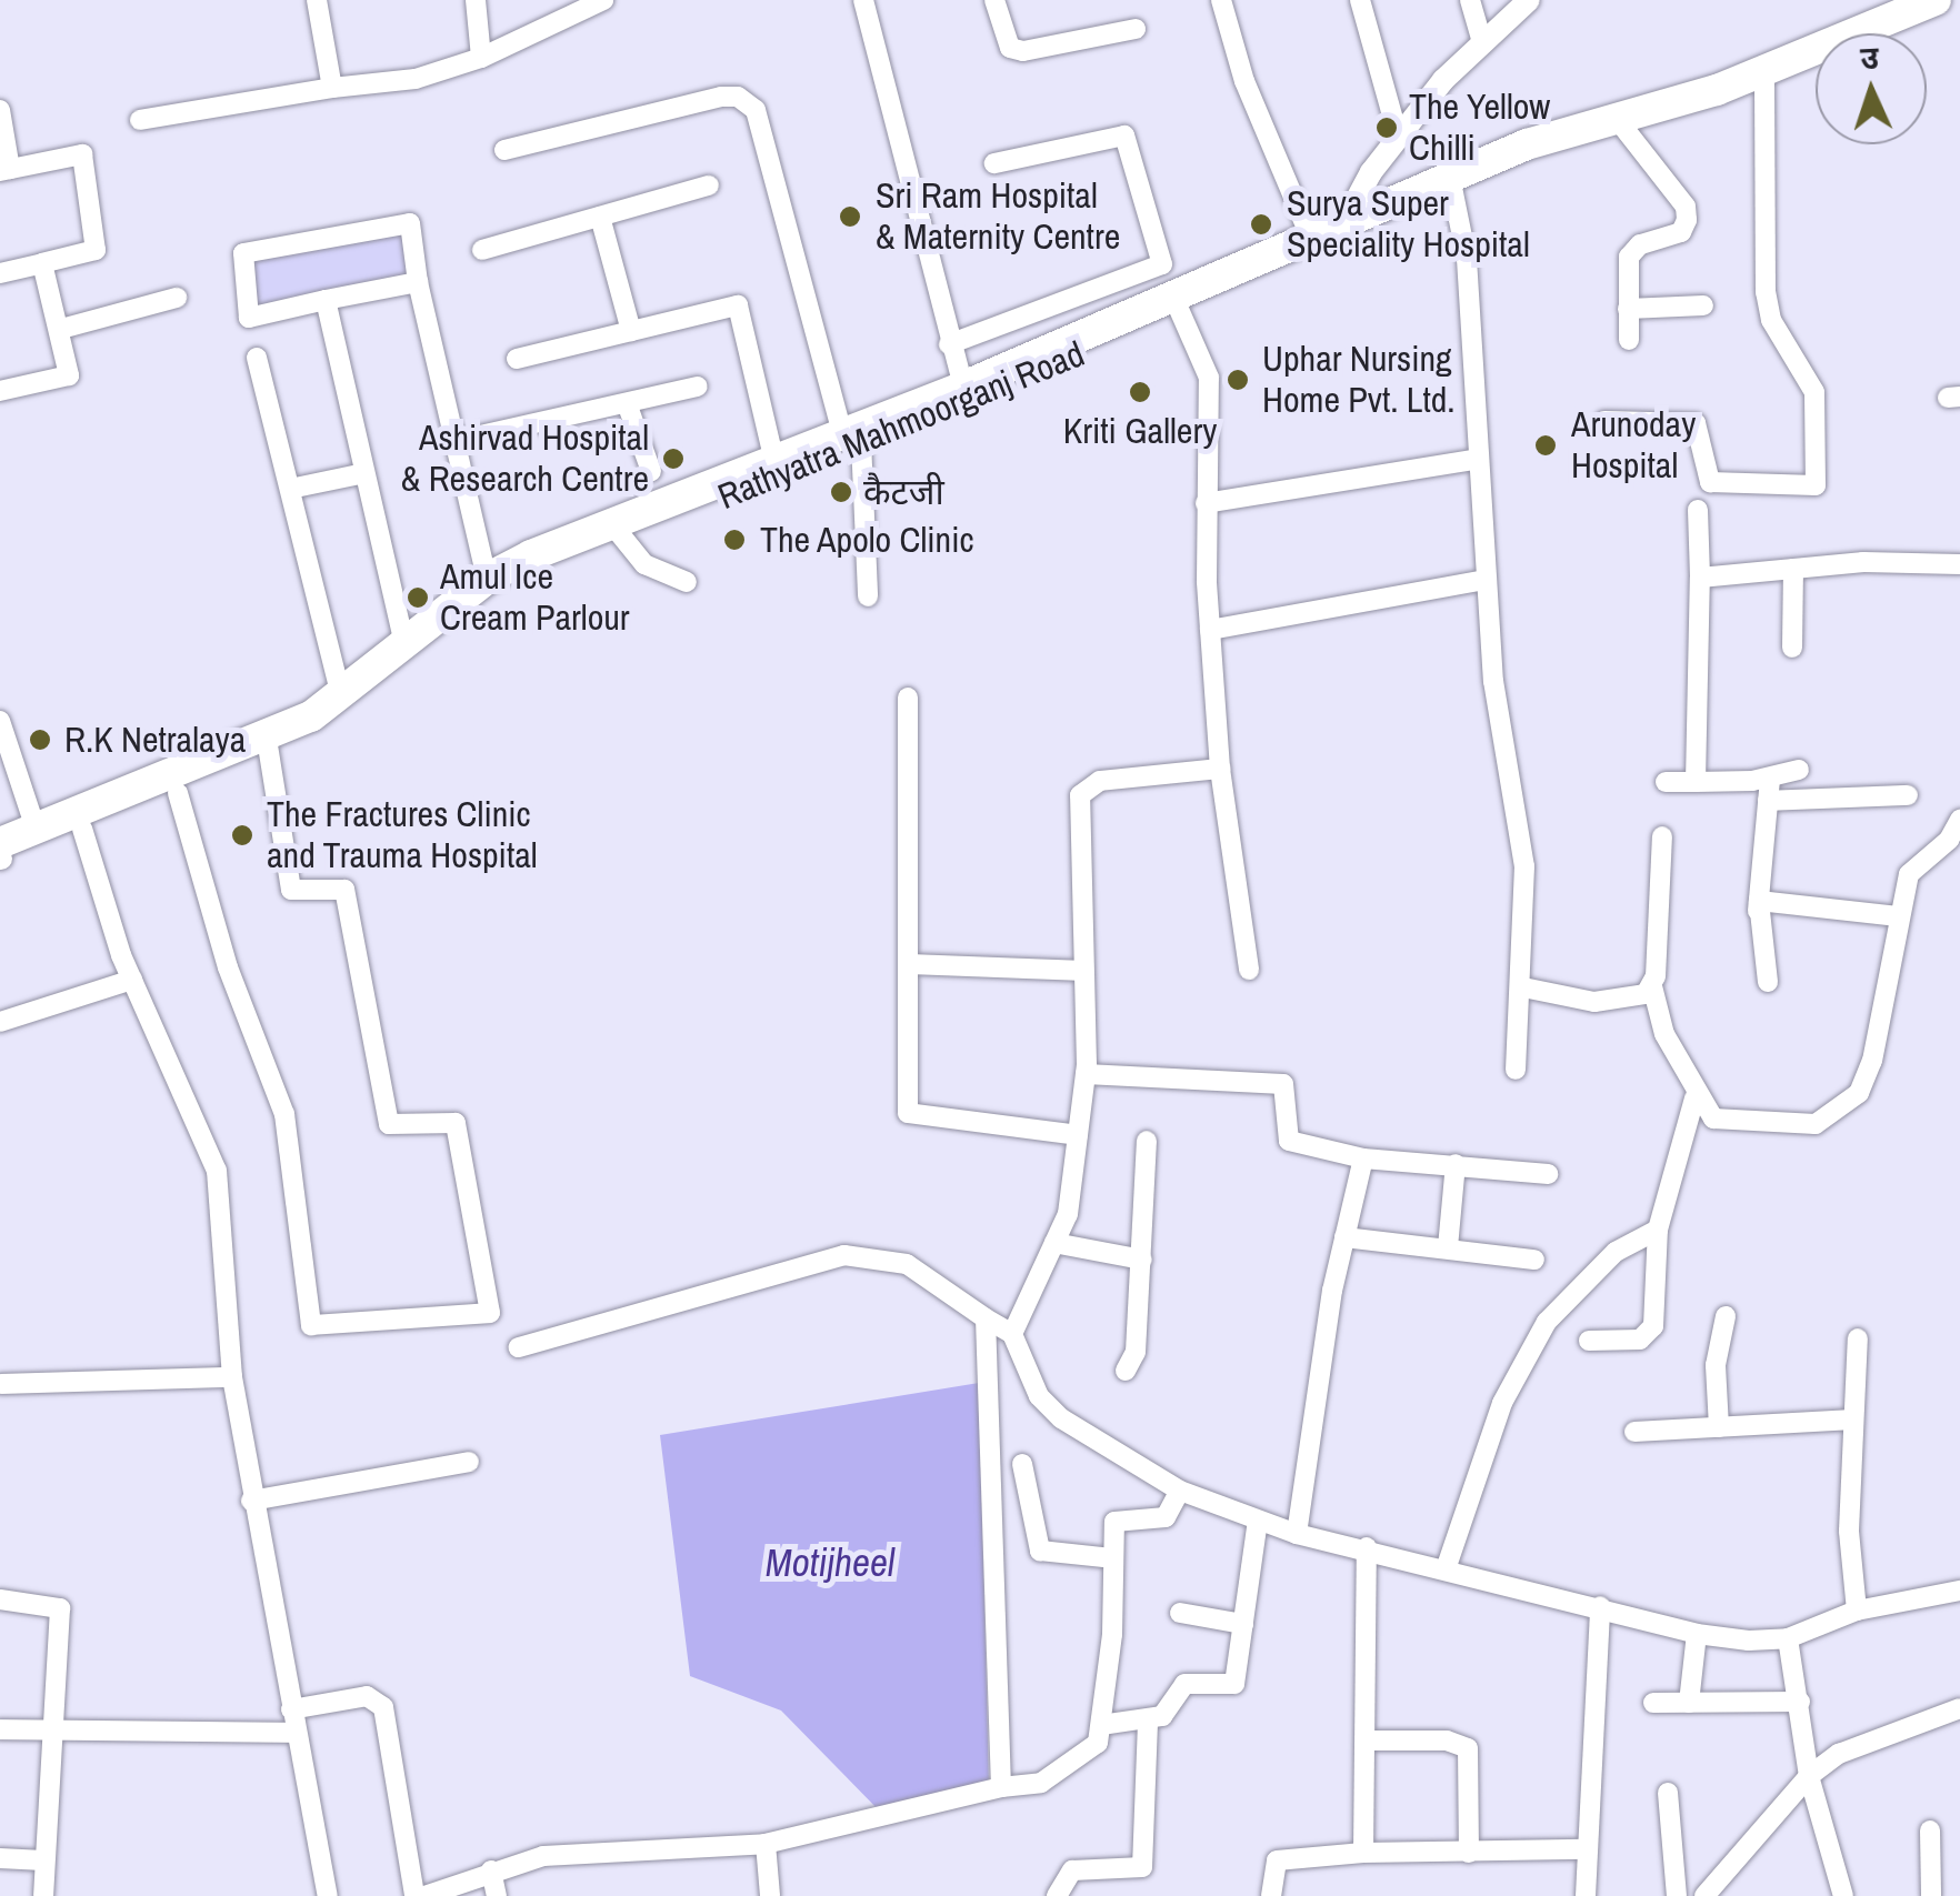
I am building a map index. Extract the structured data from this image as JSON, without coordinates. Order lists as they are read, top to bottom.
{
  "streets": {
    "main road": ["Rathyatra Mahmoorganj Road"]
  },
  "water": ["Motijheel"],
  "places": [
    "The Yellow Chilli",
    "Sri Ram Hospital & Maternity Centre",
    "Surya Super Speciality Hospital",
    "Uphar Nursing Home Pvt. Ltd.",
    "Kriti Gallery",
    "Arunoday Hospital",
    "Ashirvad Hospital & Research Centre",
    "कैटजी",
    "The Apolo Clinic",
    "Amul Ice Cream Parlour",
    "R.K Netralaya",
    "The Fractures Clinic and Trauma Hospital"
  ],
  "north": "top"
}
